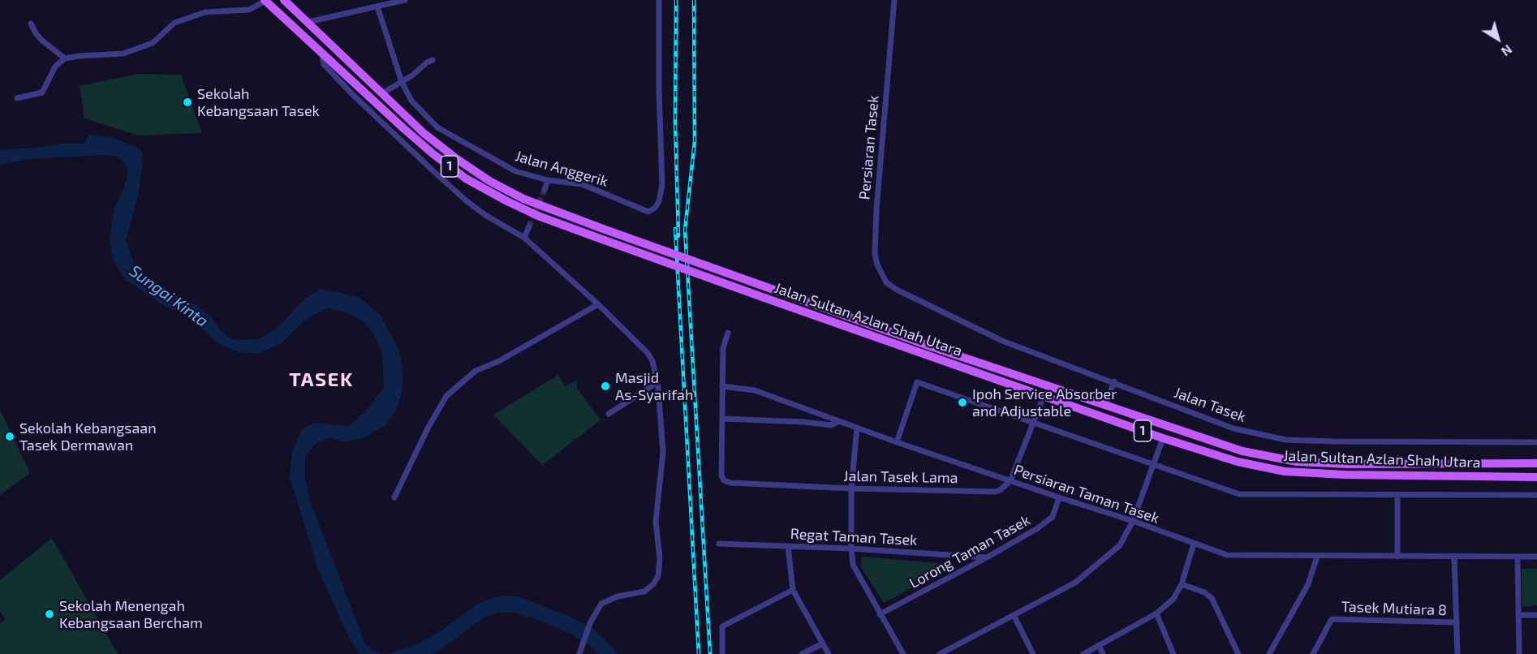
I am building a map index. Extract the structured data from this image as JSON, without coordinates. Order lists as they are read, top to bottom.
{
  "streets": {
    "main road": ["1", "Jalan Sultan Azlan Shah Utara"],
    "street": [
      "Persiaran Tasek",
      "Jalan Anggerik",
      "Jalan Tasek",
      "Jalan Tasek Lama",
      "Persiaran Taman Tasek",
      "Regat Taman Tasek",
      "Lorong Taman Tasek",
      "Tasek Mutiara 8"
    ]
  },
  "crossings": [
    ["Persiaran Tasek", "Jalan Tasek"],
    ["Jalan Tasek Lama", "Persiaran Taman Tasek"],
    ["Persiaran Taman Tasek", "Lorong Taman Tasek"],
    ["Regat Taman Tasek", "Lorong Taman Tasek"]
  ],
  "districts": ["TASEK"],
  "water": ["Sungai Kinta"],
  "places": [
    "Sekolah Kebangsaan Tasek",
    "Masjid As-Syarifah",
    "Ipoh Service Absorber and Adjustable",
    "Sekolah Kebangsaan Tasek Dermawan",
    "Sekolah Menengah Kebangsaan Bercham"
  ],
  "north": "bottom right"
}
